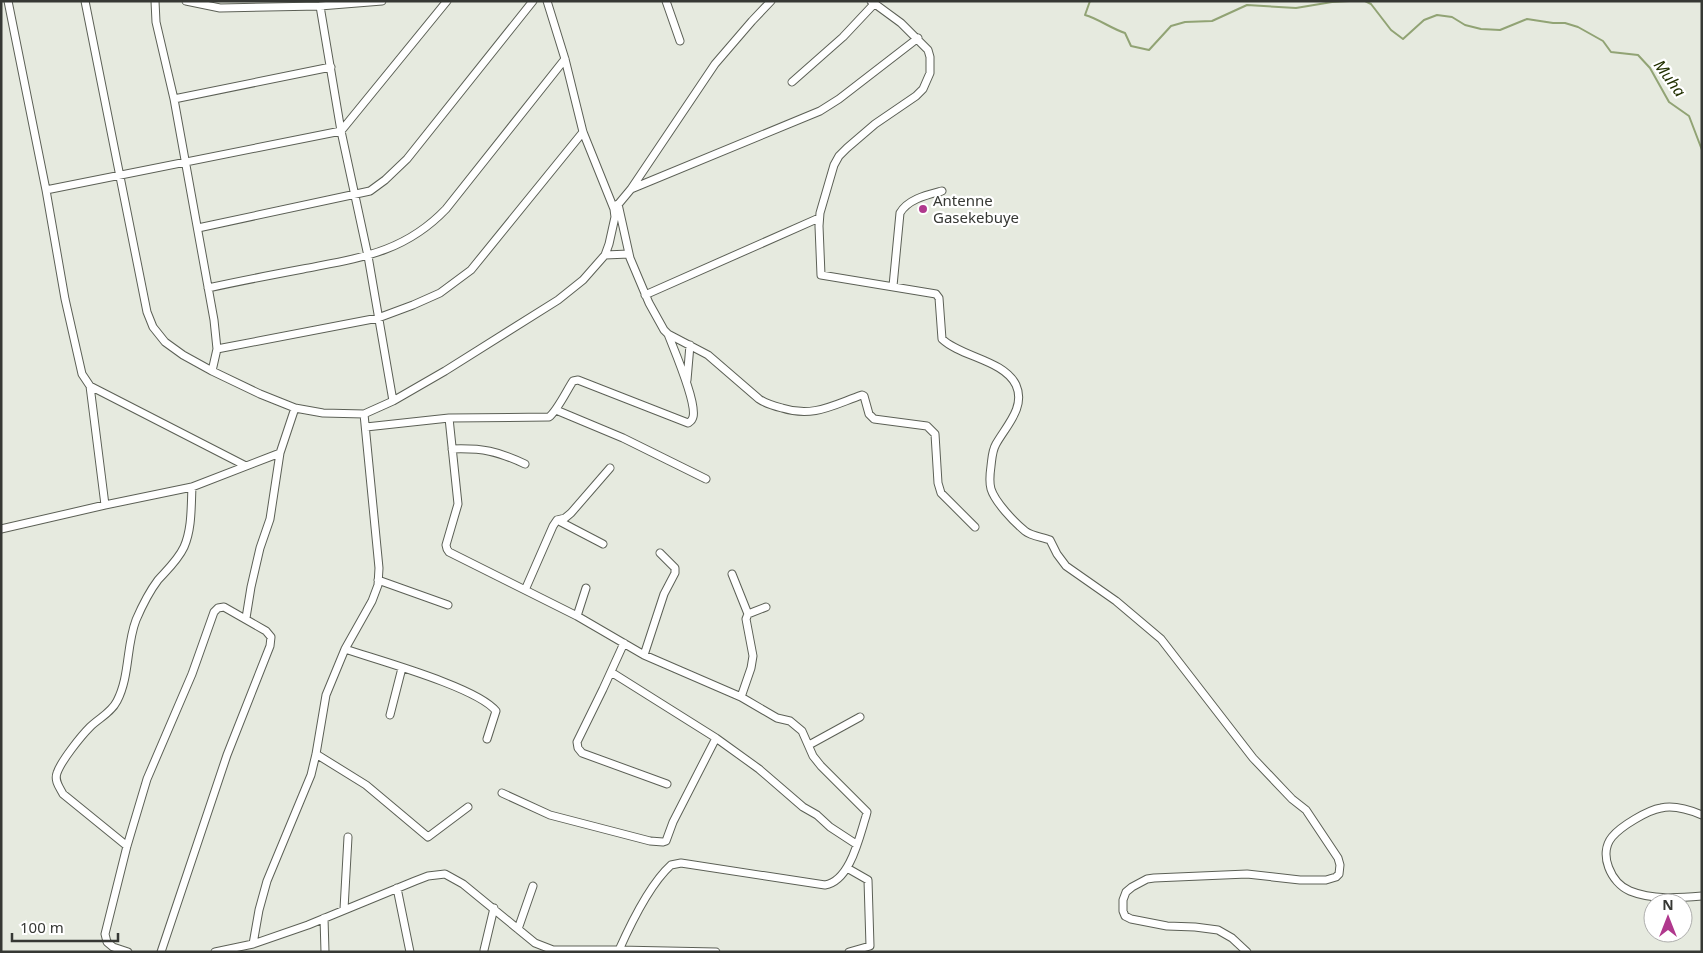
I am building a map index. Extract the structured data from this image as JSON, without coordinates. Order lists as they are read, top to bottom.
{
  "water": ["Muha"],
  "places": ["Antenne Gasekebuye"],
  "scale_bar": "100 m",
  "north": "top"
}
